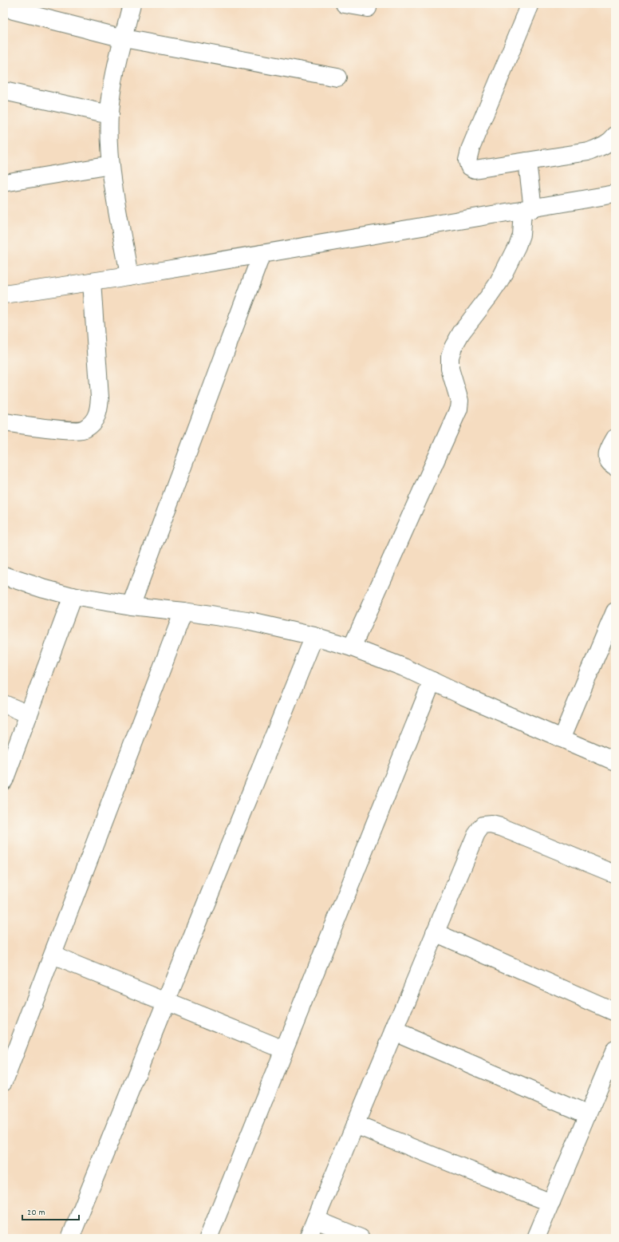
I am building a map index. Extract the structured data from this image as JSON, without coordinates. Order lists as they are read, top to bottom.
{
  "scale_bar": "20 m"
}
